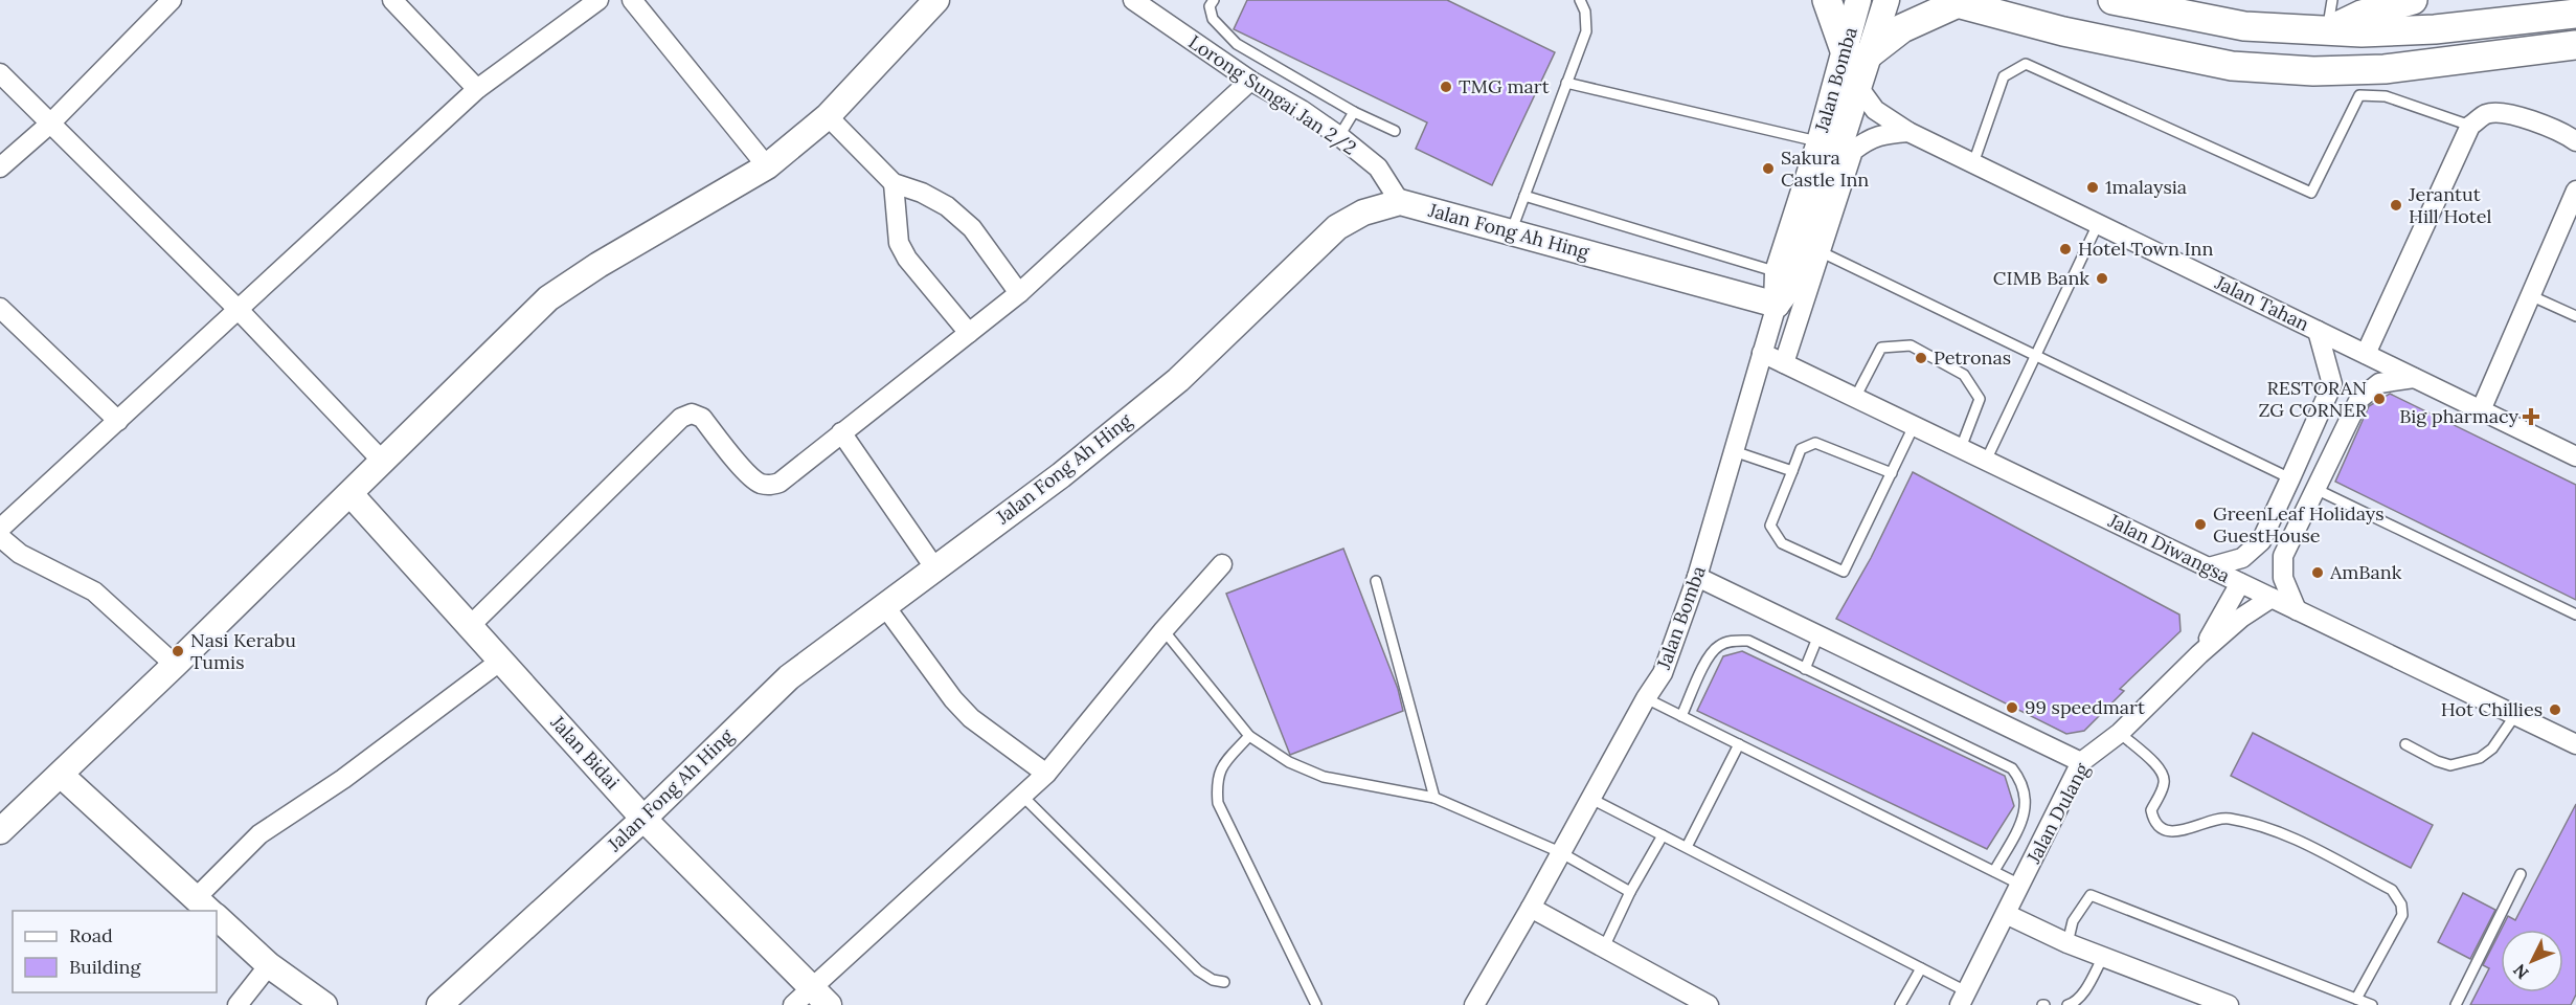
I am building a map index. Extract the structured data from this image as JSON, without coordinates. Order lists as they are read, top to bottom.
{
  "streets": {
    "main road": ["Jalan Bomba", "Jalan Fong Ah Hing", "Jalan Bidai"],
    "street": [
      "Lorong Sungai Jan 2/2",
      "Jalan Tahan",
      "Jalan Diwangsa",
      "Jalan Dulang"
    ]
  },
  "crossings": [
    ["Jalan Bomba", "Jalan Fong Ah Hing"],
    ["Jalan Bomba", "Jalan Tahan"],
    ["Jalan Bomba", "Jalan Diwangsa"],
    ["Lorong Sungai Jan 2/2", "Jalan Fong Ah Hing"],
    ["Jalan Fong Ah Hing", "Jalan Bidai"],
    ["Jalan Diwangsa", "Jalan Dulang"]
  ],
  "places": {
    "other": [
      "TMG mart",
      "Sakura Castle Inn",
      "1malaysia",
      "Jerantut Hill Hotel",
      "Hotel Town Inn",
      "CIMB Bank",
      "Petronas",
      "RESTORAN ZG CORNER",
      "GreenLeaf Holidays GuestHouse",
      "AmBank",
      "Nasi Kerabu Tumis",
      "99 speedmart",
      "Hot Chillies"
    ],
    "health": ["Big pharmacy"]
  },
  "legend": ["Road", "Building"],
  "north": "bottom left"
}
